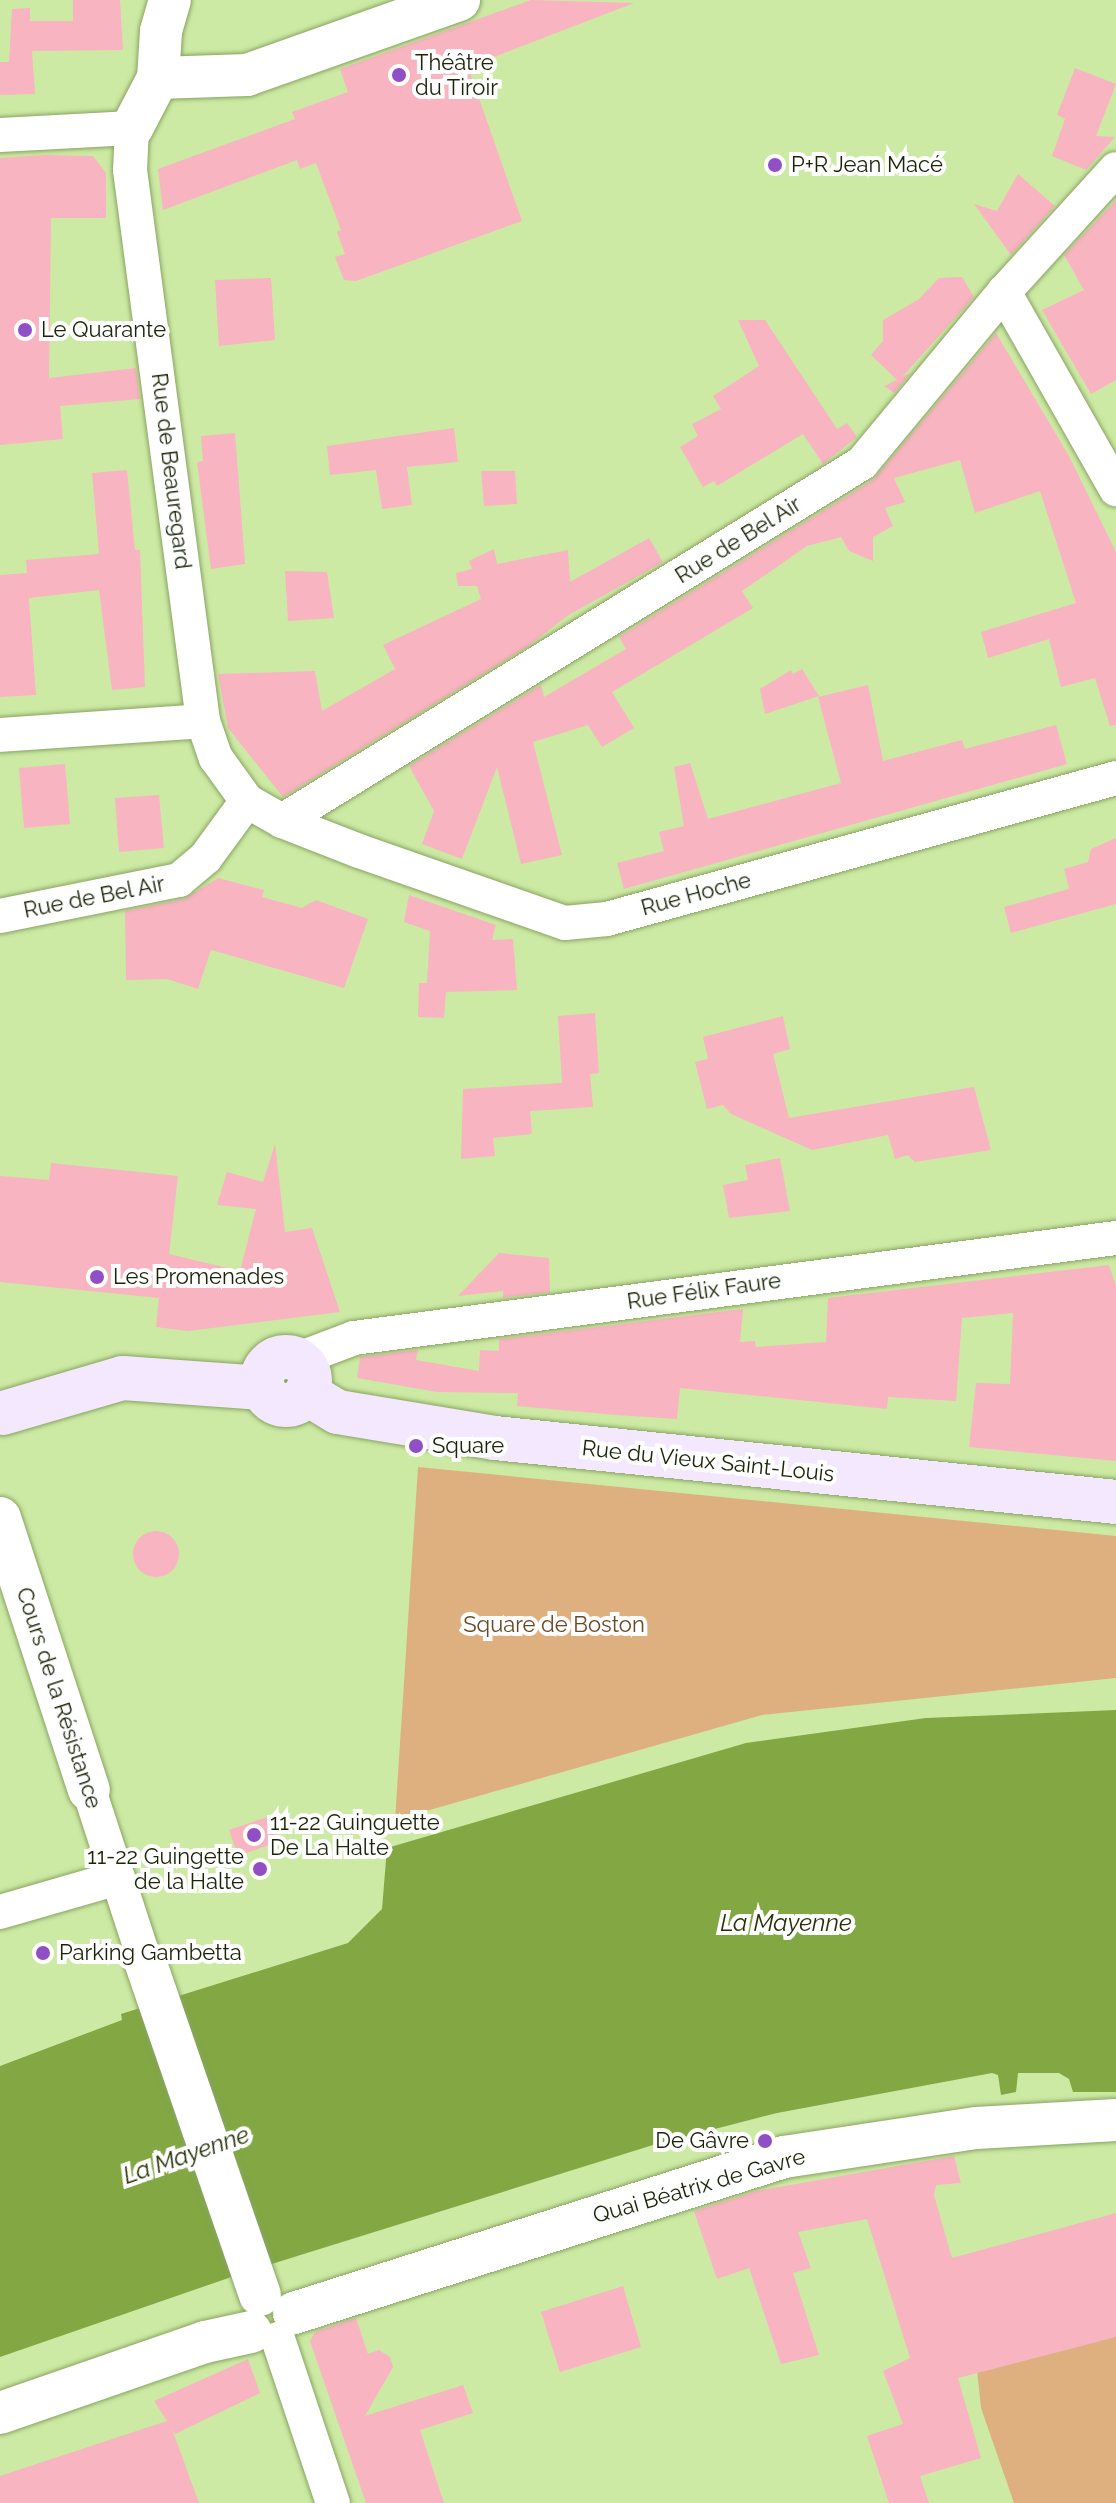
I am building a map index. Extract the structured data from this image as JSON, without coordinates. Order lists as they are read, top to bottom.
{
  "streets": {
    "main road": ["Rue du Vieux Saint-Louis"],
    "street": [
      "Rue de Beauregard",
      "Rue de Bel Air",
      "Rue Hoche",
      "Rue Félix Faure",
      "Cours de la Résistance",
      "Quai Béatrix de Gavre"
    ]
  },
  "crossings": [
    ["Rue de Beauregard", "Rue de Bel Air"],
    ["Rue de Beauregard", "Rue Hoche"],
    ["Rue de Bel Air", "Rue Hoche"],
    ["Rue Félix Faure", "Rue du Vieux Saint-Louis"]
  ],
  "water": ["La Mayenne"],
  "parks": ["Square de Boston"],
  "places": [
    "Théâtre du Tiroir",
    "P+R Jean Macé",
    "Le Quarante",
    "Les Promenades",
    "Square",
    "11-22 Guinguette De La Halte",
    "11-22 Guingette de la Halte",
    "Parking Gambetta",
    "De Gâvre"
  ]
}
